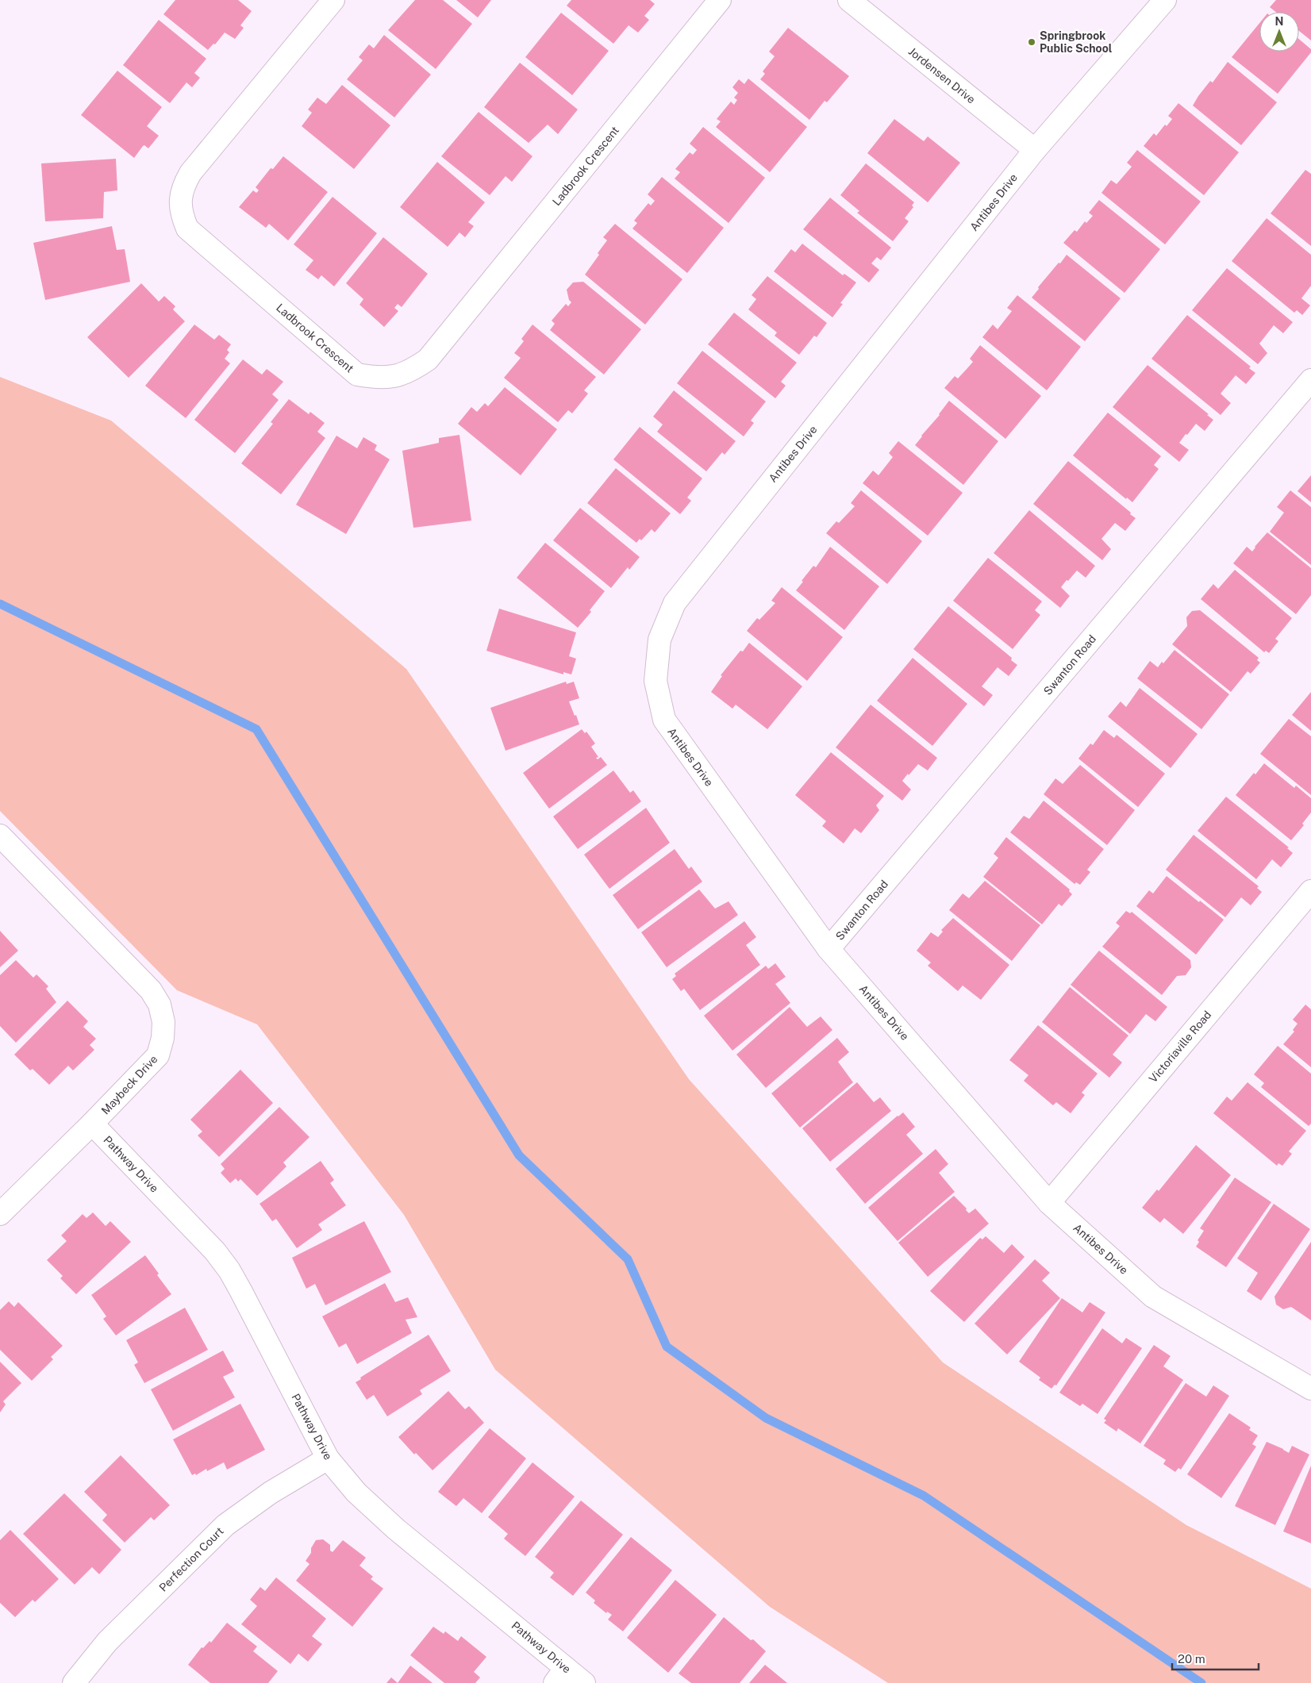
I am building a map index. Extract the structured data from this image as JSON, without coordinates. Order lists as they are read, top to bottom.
{
  "streets": {
    "street": [
      "Jordensen Drive",
      "Ladbrook Crescent",
      "Antibes Drive",
      "Swanton Road",
      "Victoriaville Road",
      "Maybeck Drive",
      "Pathway Drive",
      "Perfection Court"
    ]
  },
  "crossings": [
    ["Jordensen Drive", "Antibes Drive"],
    ["Antibes Drive", "Swanton Road"],
    ["Antibes Drive", "Victoriaville Road"],
    ["Maybeck Drive", "Pathway Drive"],
    ["Pathway Drive", "Perfection Court"]
  ],
  "places": ["Springbrook Public School"],
  "scale_bar": "20 m",
  "north": "top"
}
